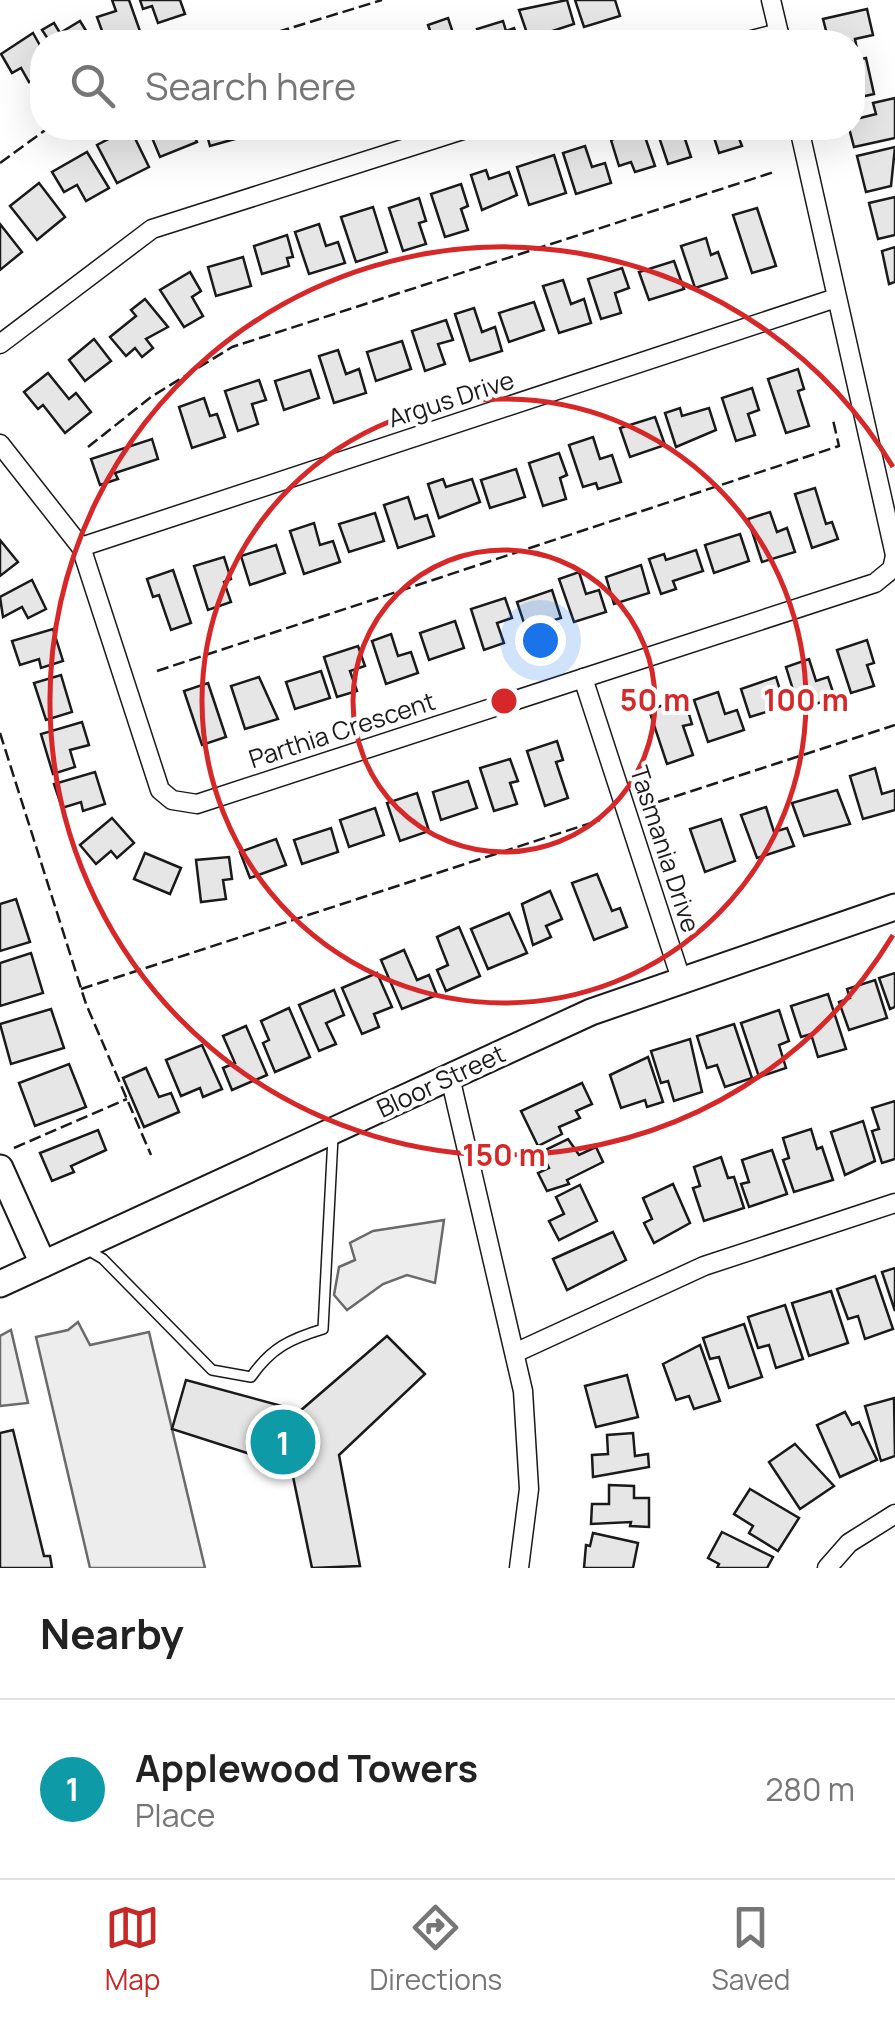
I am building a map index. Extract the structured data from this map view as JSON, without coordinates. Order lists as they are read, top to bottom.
{
  "streets": {
    "street": [
      "Argus Drive",
      "Parthia Crescent",
      "Tasmania Drive",
      "Bloor Street"
    ]
  },
  "crossings": [
    ["Argus Drive", "Parthia Crescent"],
    ["Parthia Crescent", "Tasmania Drive"],
    ["Tasmania Drive", "Bloor Street"]
  ],
  "page": {
    "search": "Search here",
    "pins": "1",
    "heading": "Nearby",
    "list": [
      {
        "mark": "1",
        "name": "Applewood Towers",
        "note": "Place",
        "value": "280 m"
      }
    ],
    "nav": ["Map", "Directions", "Saved"]
  },
  "rings": ["50 m", "100 m", "150 m"]
}
